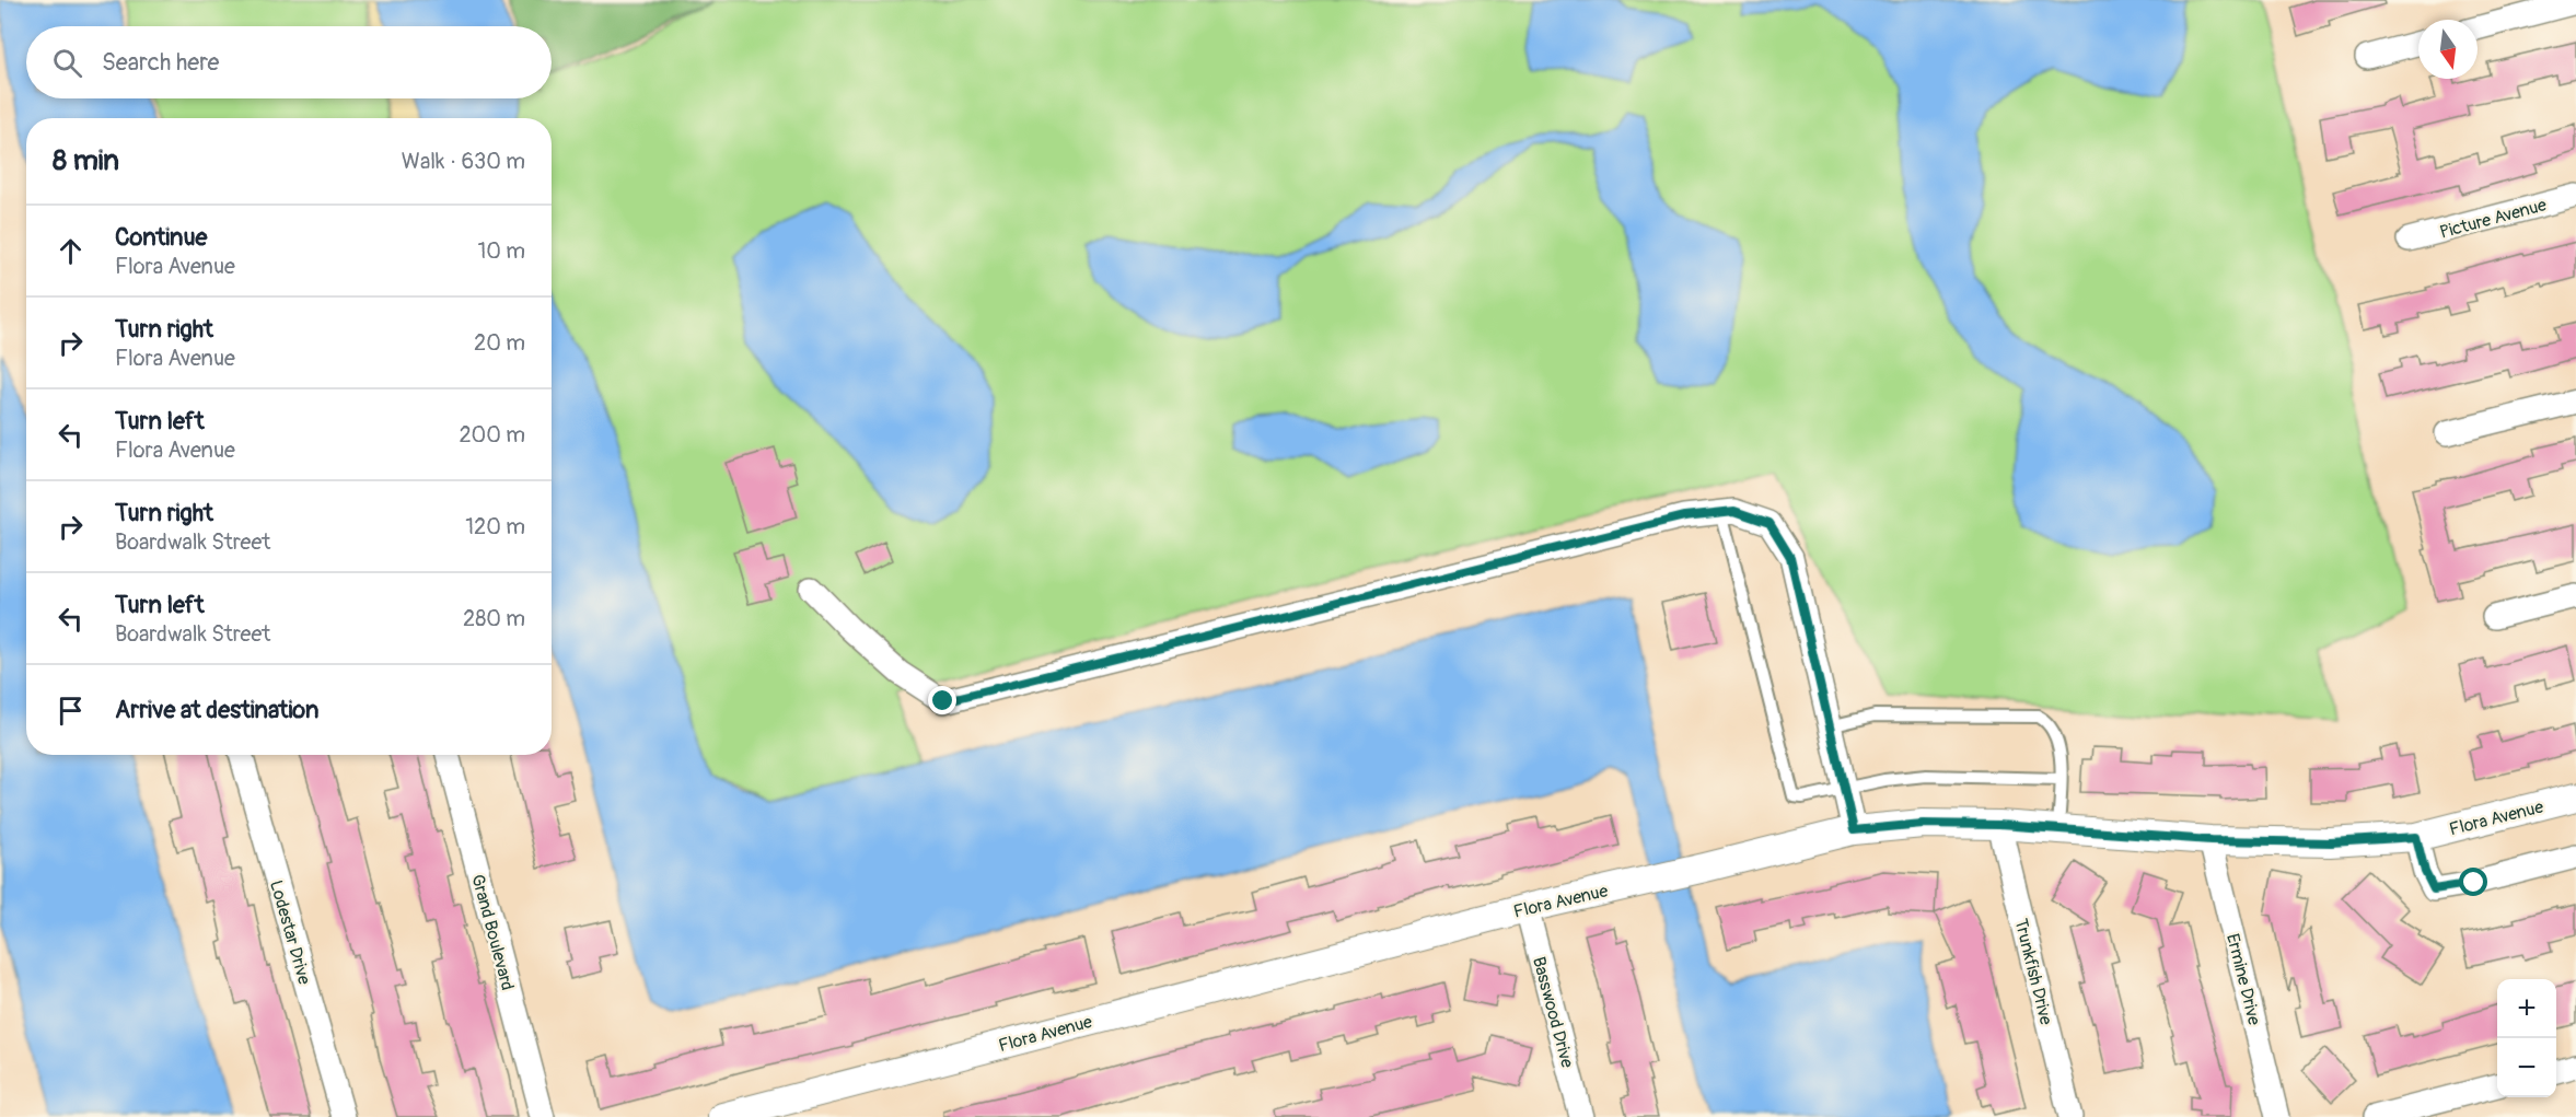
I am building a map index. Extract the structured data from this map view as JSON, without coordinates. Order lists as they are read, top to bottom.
{
  "streets": {
    "street": [
      "Picture Avenue",
      "Flora Avenue",
      "Lodestar Drive",
      "Grand Boulevard",
      "Trunkfish Drive",
      "Ermine Drive",
      "Basswood Drive"
    ]
  },
  "crossings": [
    ["Flora Avenue", "Trunkfish Drive"],
    ["Flora Avenue", "Ermine Drive"],
    ["Flora Avenue", "Basswood Drive"]
  ],
  "north": "bottom",
  "page": {
    "search": "Search here",
    "heading": ["8 min", "Walk · 630 m"],
    "list": [
      ["Continue", "Flora Avenue", "10 m"],
      ["Turn right", "Flora Avenue", "20 m"],
      ["Turn left", "Flora Avenue", "200 m"],
      ["Turn right", "Boardwalk Street", "120 m"],
      ["Turn left", "Boardwalk Street", "280 m"],
      "Arrive at destination"
    ],
    "map_buttons": ["+", "−"]
  }
}
